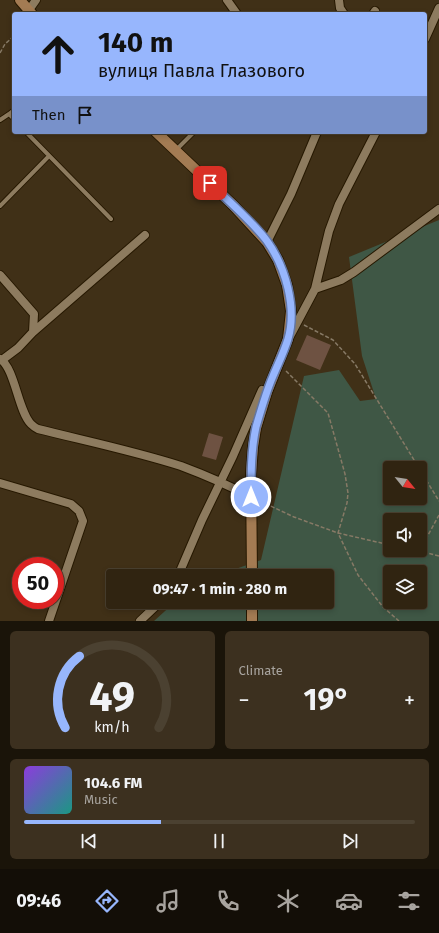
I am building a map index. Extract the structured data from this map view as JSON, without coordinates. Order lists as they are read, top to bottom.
{
  "north": "bottom right",
  "page": {
    "turn": ["140 m", "вулиця Павла Глазового"],
    "then": "Then",
    "limit": "50",
    "trip": "09:47 · 1 min · 280 m",
    "tile": "Climate",
    "heat": ["−", "19°", "+"],
    "song": ["104.6 FM", "Music"],
    "tabs": "09:46",
    "gauge": ["49", "km/h"]
  }
}
